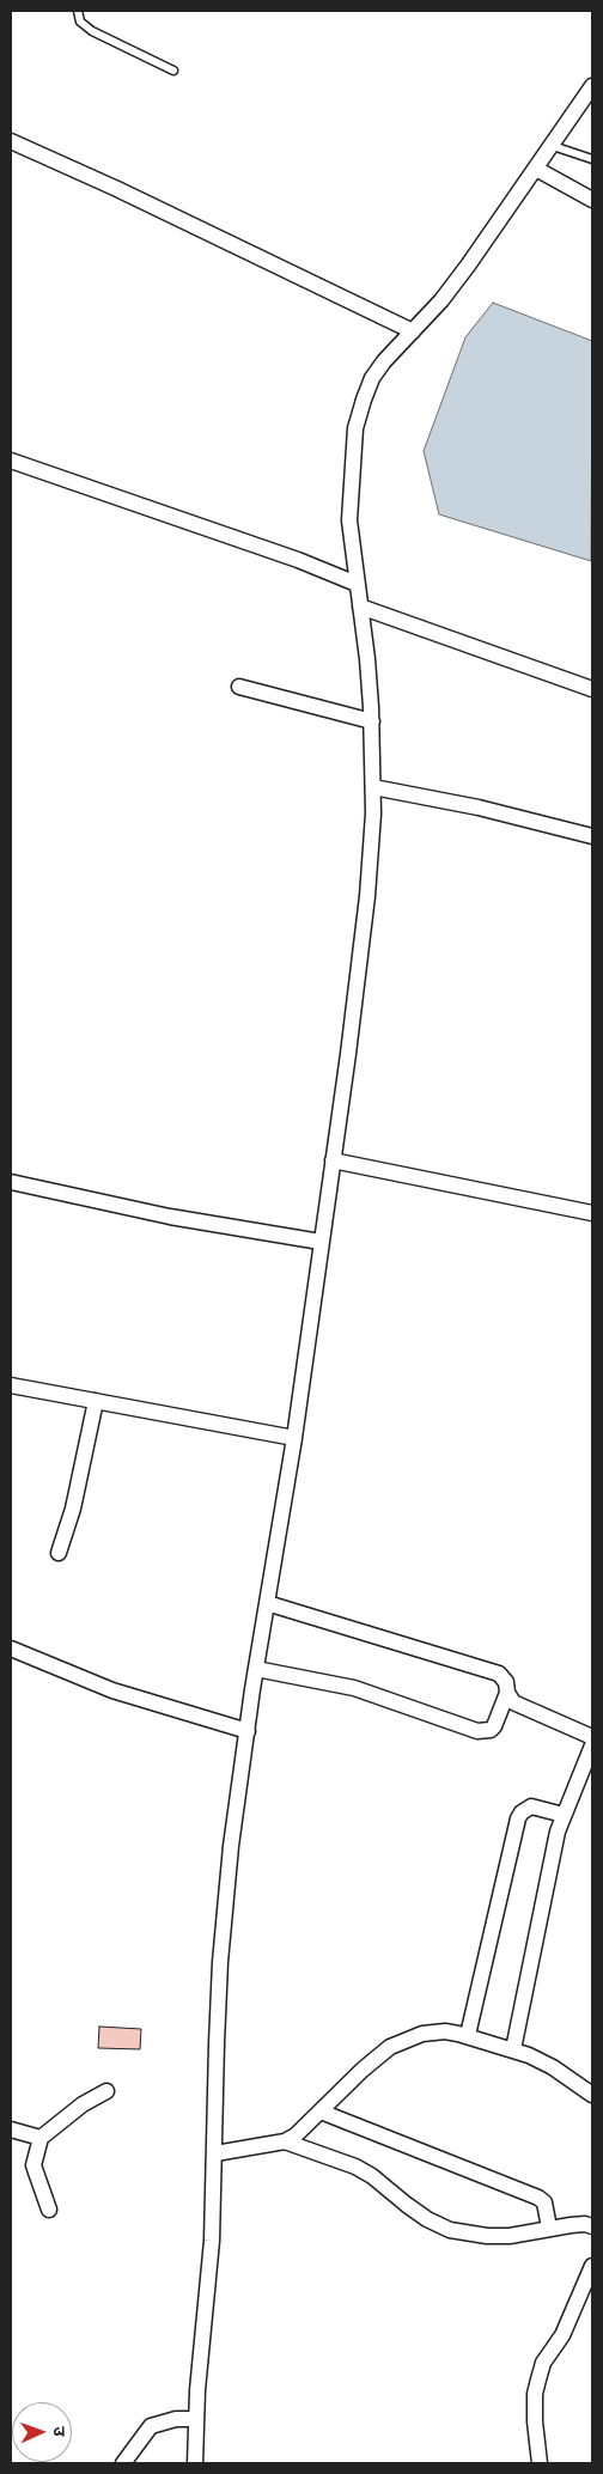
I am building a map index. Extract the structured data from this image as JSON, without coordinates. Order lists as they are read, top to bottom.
{
  "north": "right"
}
